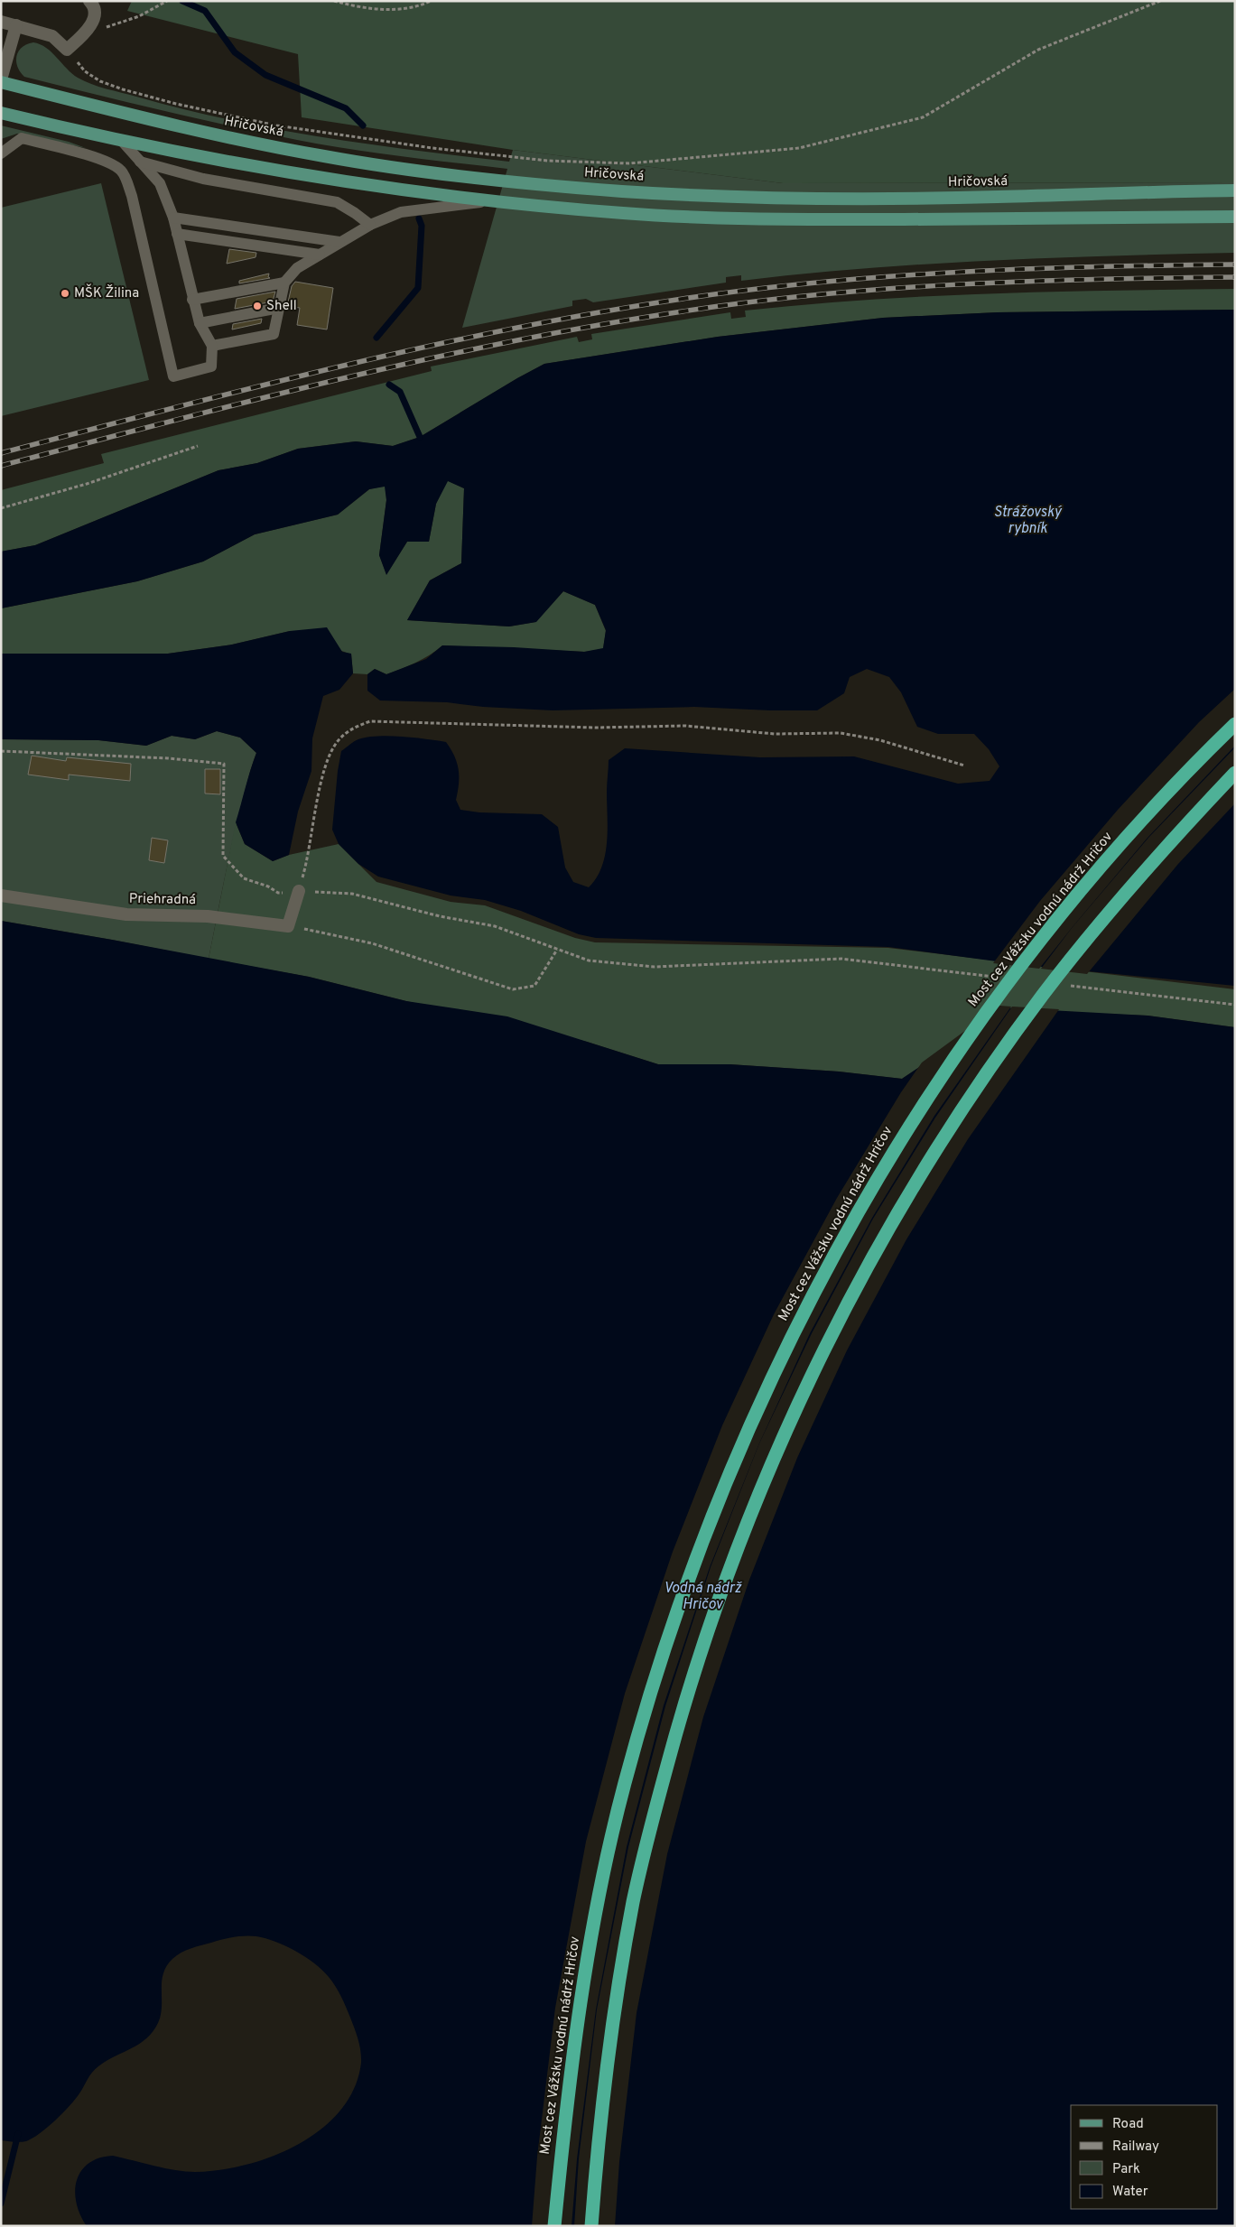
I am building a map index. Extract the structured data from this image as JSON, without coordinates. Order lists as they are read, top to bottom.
{
  "streets": {
    "highway": ["Most cez Vážsku vodnú nádrž Hričov"],
    "main road": ["Hričovská"],
    "street": ["Priehradná"]
  },
  "water": ["Strážovský rybník", "Vodná nádrž Hričov"],
  "places": ["MŠK Žilina", "Shell"],
  "legend": [
    "Road",
    "Railway",
    "Park",
    "Water"
  ]
}
